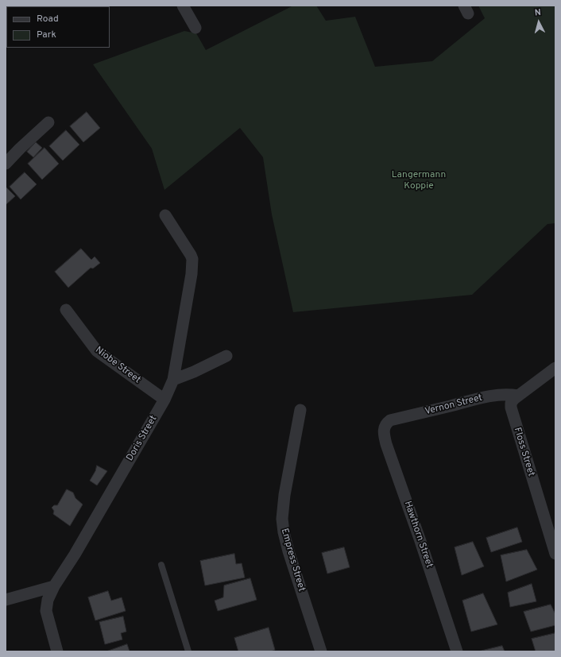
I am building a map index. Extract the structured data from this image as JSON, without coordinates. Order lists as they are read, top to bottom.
{
  "streets": {
    "street": [
      "Niobe Street",
      "Vernon Street",
      "Doris Street",
      "Floss Street",
      "Hawthorn Street",
      "Empress Street"
    ]
  },
  "crossings": [
    ["Niobe Street", "Doris Street"],
    ["Vernon Street", "Floss Street"],
    ["Vernon Street", "Hawthorn Street"]
  ],
  "parks": ["Langermann Koppie"],
  "legend": ["Road", "Park"],
  "north": "top"
}
